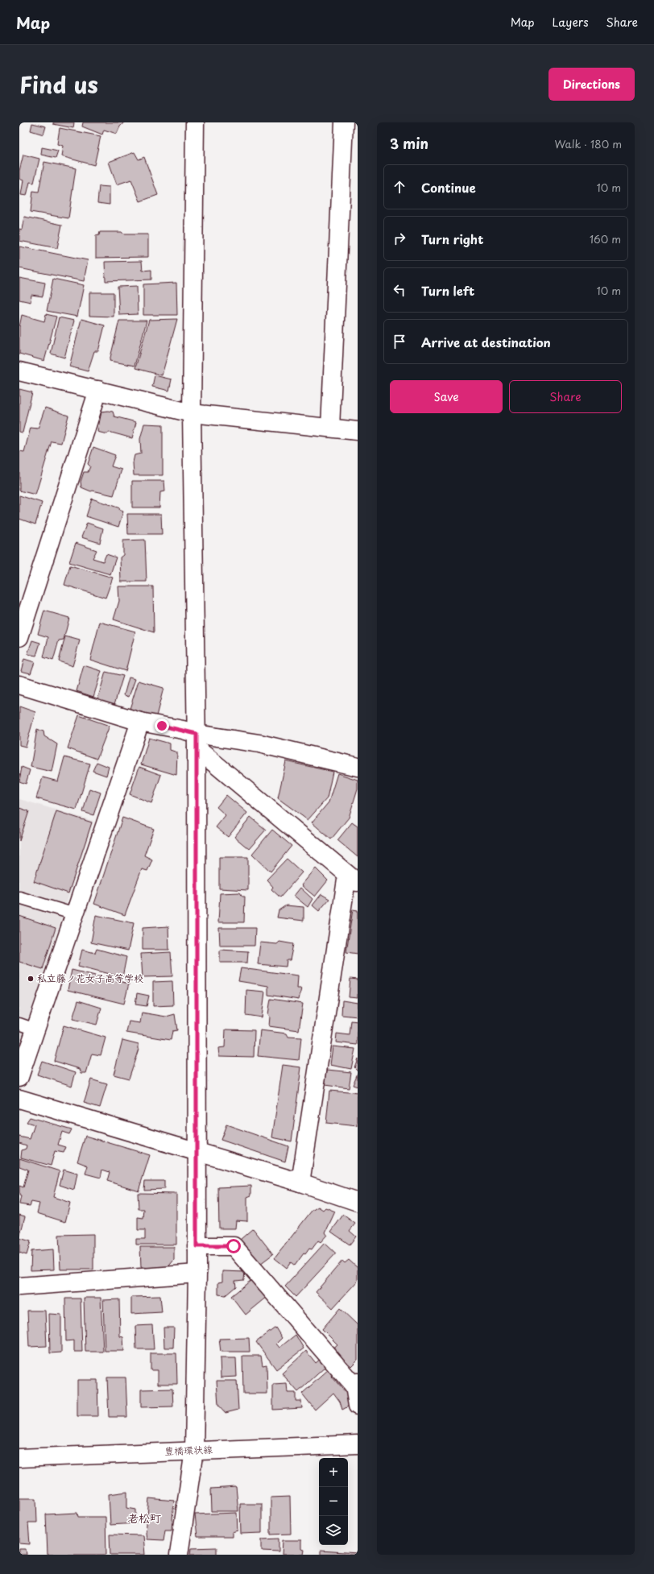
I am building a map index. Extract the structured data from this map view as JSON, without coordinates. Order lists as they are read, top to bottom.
{
  "streets": {
    "street": ["豊橋環状線"]
  },
  "districts": ["老松町"],
  "places": ["私立藤ノ花女子高等学校"],
  "page": {
    "header": "Map",
    "nav": ["Map", "Layers", "Share"],
    "title": "Find us",
    "buttons": [
      "Directions",
      ["Save", "Share"]
    ],
    "heading": ["3 min", "Walk · 180 m"],
    "list": [
      ["Continue", "10 m"],
      ["Turn right", "160 m"],
      ["Turn left", "10 m"],
      "Arrive at destination"
    ],
    "map_buttons": ["+", "−"]
  }
}
